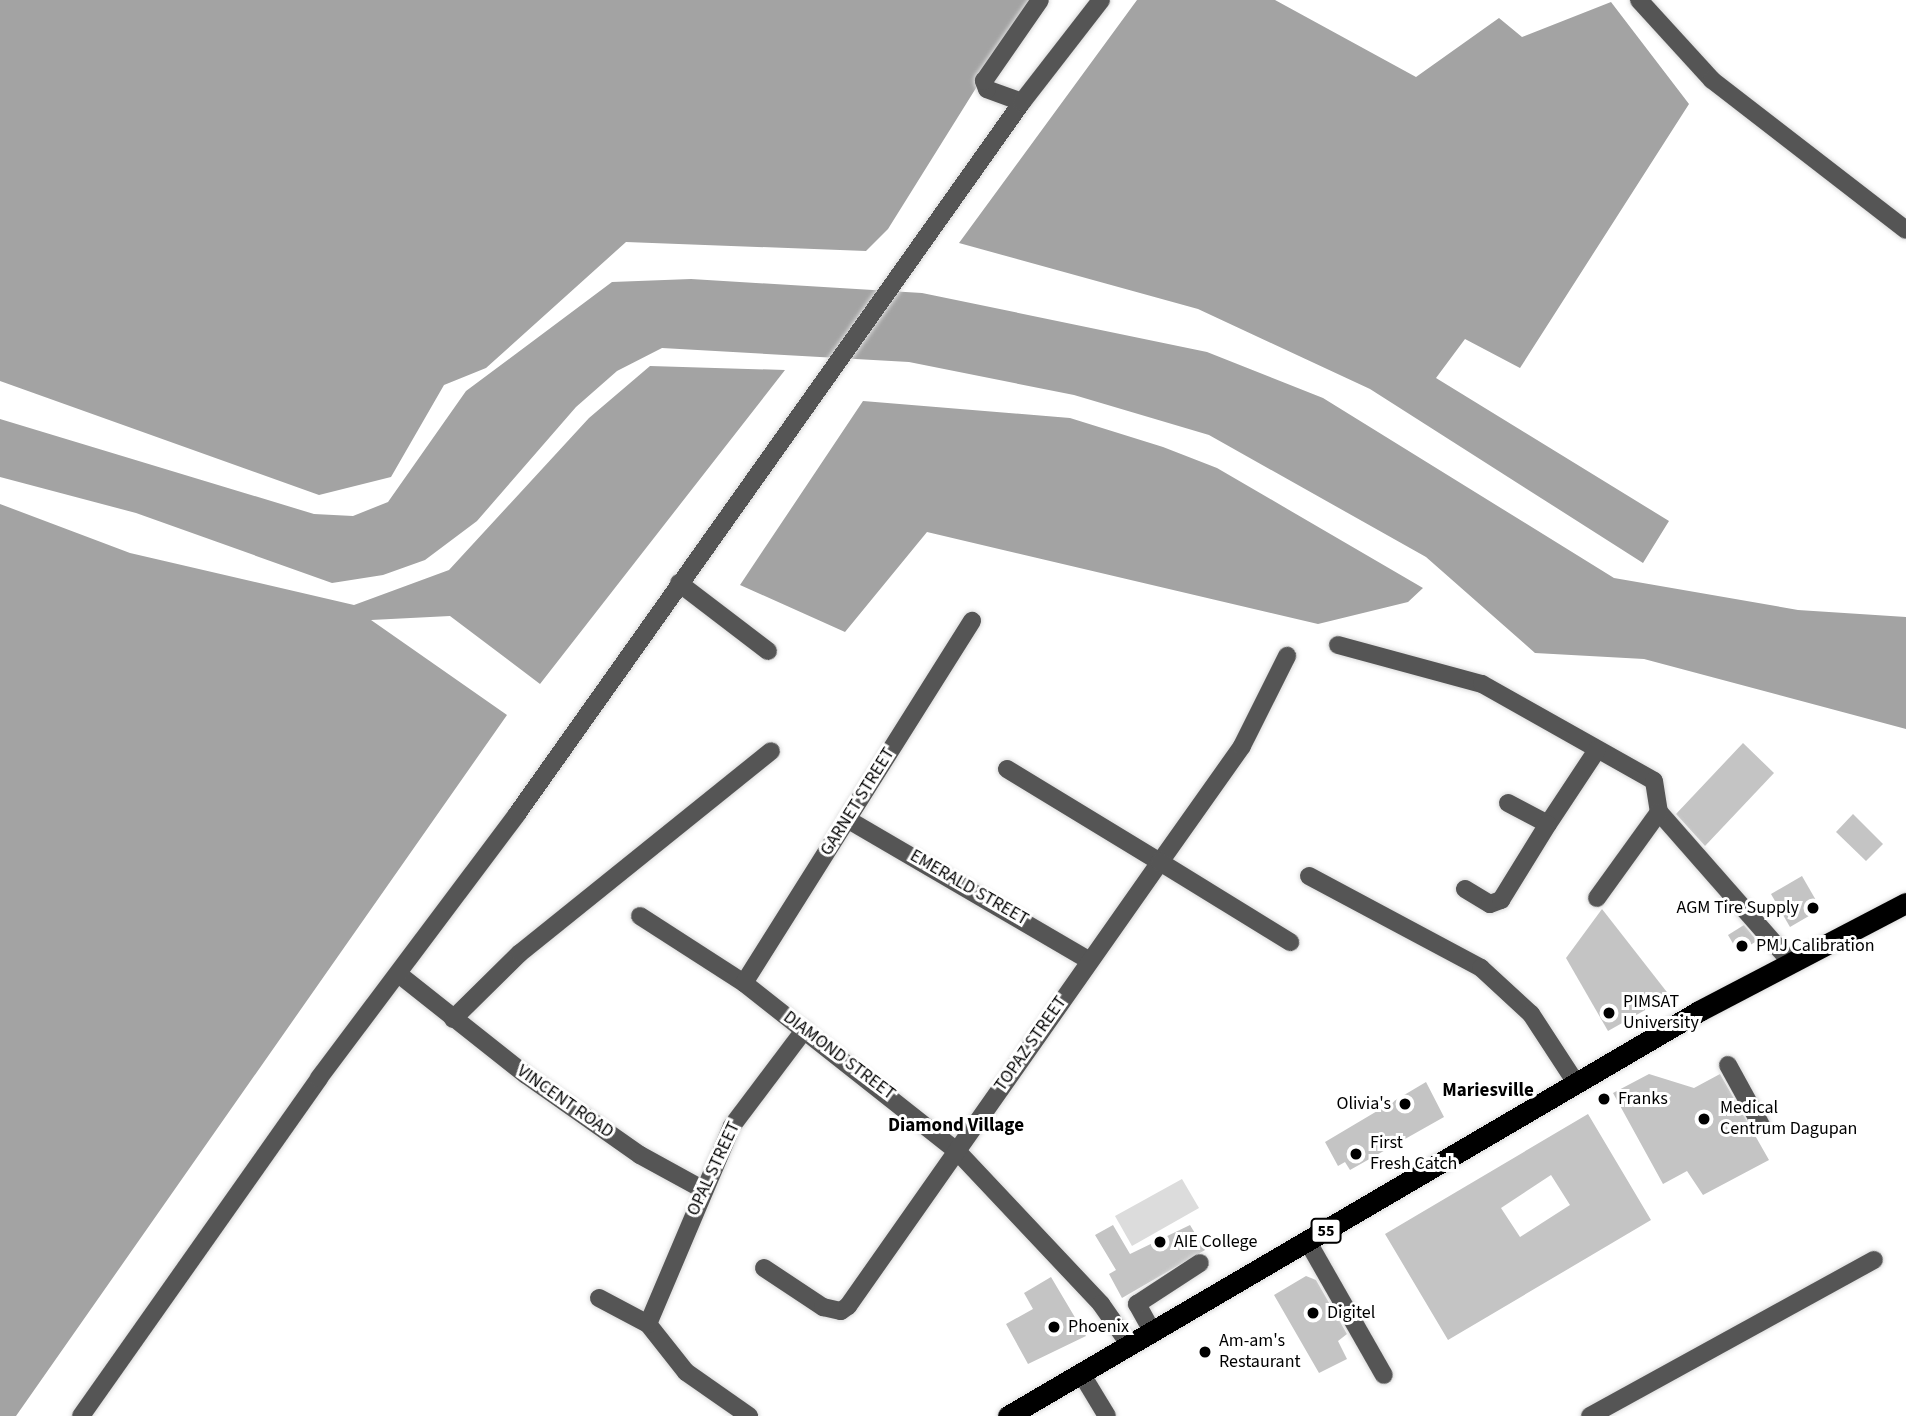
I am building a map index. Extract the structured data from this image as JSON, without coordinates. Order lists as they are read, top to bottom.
{
  "streets": {
    "highway": ["55"],
    "street": [
      "GARNET STREET",
      "EMERALD STREET",
      "TOPAZ STREET",
      "DIAMOND STREET",
      "VINCENT ROAD",
      "OPAL STREET"
    ]
  },
  "crossings": [
    ["GARNET STREET", "EMERALD STREET"],
    ["GARNET STREET", "DIAMOND STREET"],
    ["EMERALD STREET", "TOPAZ STREET"],
    ["TOPAZ STREET", "DIAMOND STREET"],
    ["DIAMOND STREET", "OPAL STREET"],
    ["DIAMOND STREET", "55"],
    ["VINCENT ROAD", "OPAL STREET"]
  ],
  "districts": ["Mariesville", "Diamond Village"],
  "places": [
    "AGM Tire Supply",
    "PMJ Calibration",
    "PIMSAT University",
    "Franks",
    "Olivia's",
    "Medical Centrum Dagupan",
    "First Fresh Catch",
    "AIE College",
    "Digitel",
    "Phoenix",
    "Am-am's Restaurant"
  ]
}
